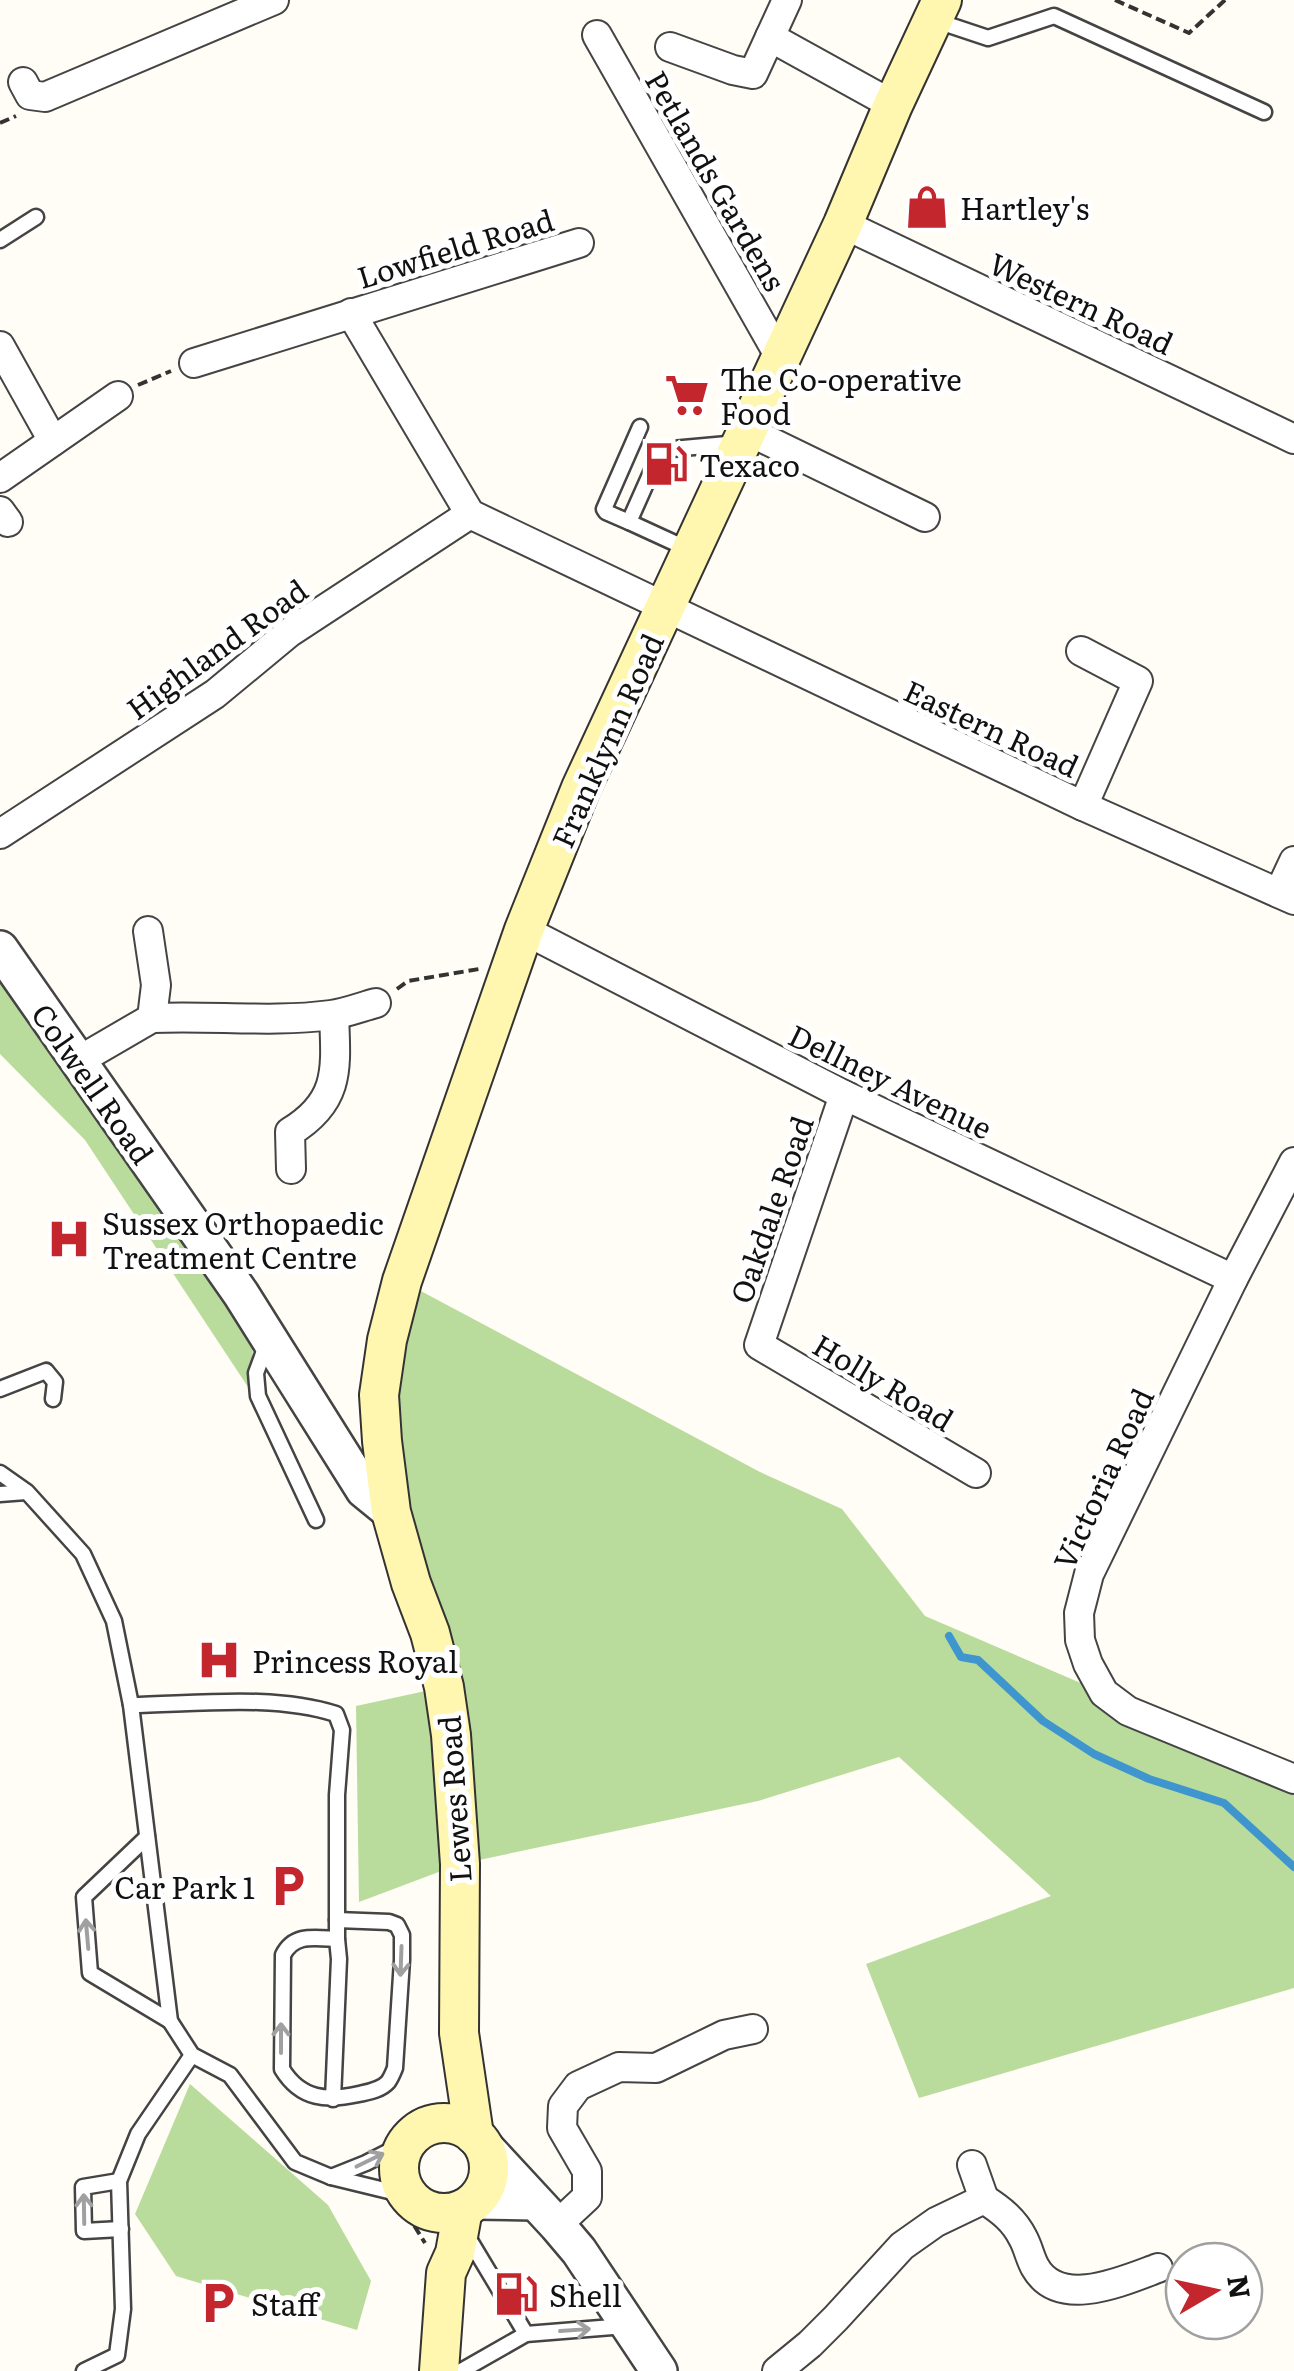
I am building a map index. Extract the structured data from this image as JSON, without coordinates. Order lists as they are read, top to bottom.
{
  "streets": {
    "main road": ["Franklynn Road", "Lewes Road"],
    "street": [
      "Petlands Gardens",
      "Lowfield Road",
      "Western Road",
      "Highland Road",
      "Eastern Road",
      "Dellney Avenue",
      "Colwell Road",
      "Oakdale Road",
      "Holly Road",
      "Victoria Road"
    ]
  },
  "crossings": [
    ["Petlands Gardens", "Franklynn Road"],
    ["Lowfield Road", "Highland Road"],
    ["Western Road", "Franklynn Road"],
    ["Eastern Road", "Franklynn Road"],
    ["Franklynn Road", "Dellney Avenue"],
    ["Franklynn Road", "Colwell Road"],
    ["Franklynn Road", "Lewes Road"],
    ["Dellney Avenue", "Oakdale Road"],
    ["Dellney Avenue", "Victoria Road"],
    ["Colwell Road", "Lewes Road"],
    ["Oakdale Road", "Holly Road"]
  ],
  "places": {
    "shop": ["Hartley's"],
    "supermarket": ["The Co-operative Food"],
    "fuel station": ["Texaco", "Shell"],
    "hospital": ["Sussex Orthopaedic Treatment Centre", "Princess Royal"],
    "parking": ["Car Park 1", "Staff"]
  },
  "north": "right"
}
